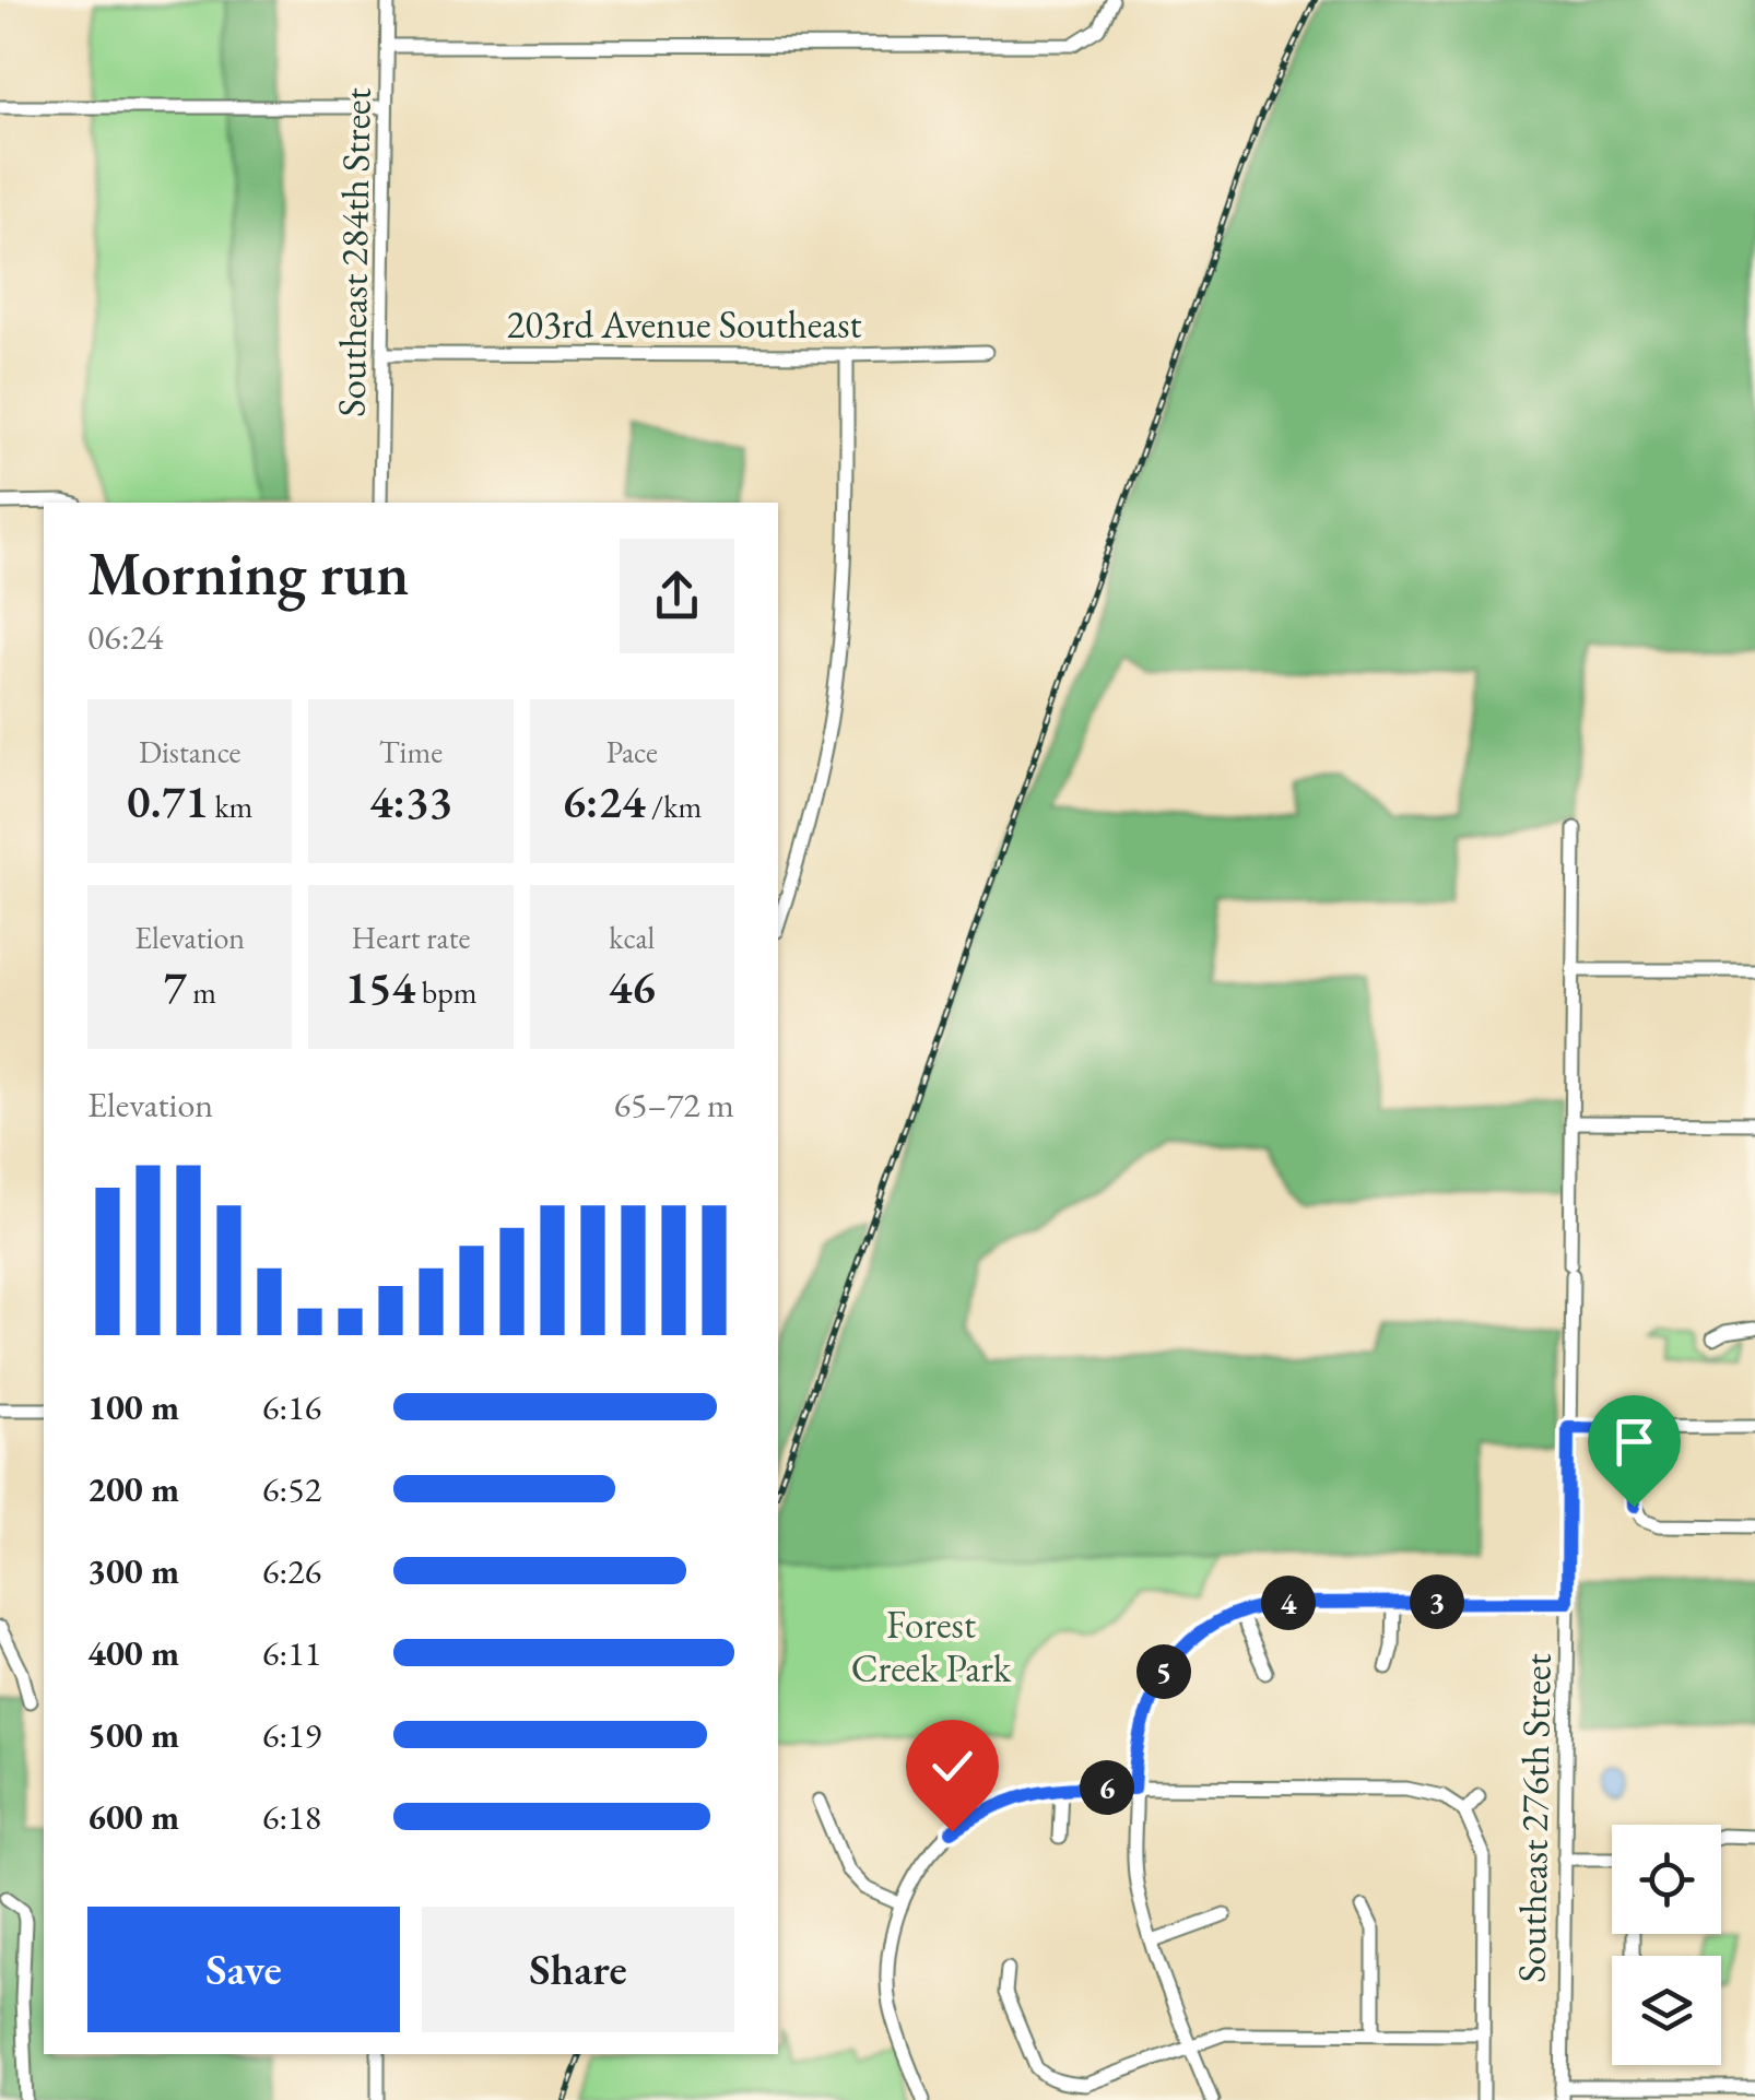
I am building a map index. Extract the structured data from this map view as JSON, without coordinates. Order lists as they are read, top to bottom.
{
  "streets": {
    "street": ["Southeast 284th Street", "203rd Avenue Southeast", "Southeast 276th Street"]
  },
  "crossings": [
    ["Southeast 284th Street", "203rd Avenue Southeast"]
  ],
  "parks": ["Forest Creek Park"],
  "page": {
    "heading": ["Morning run", "06:24"],
    "stats": [
      ["Distance", "0.71 km"],
      ["Time", "4:33"],
      ["Pace", "6:24 /km"],
      ["Elevation", "7 m"],
      ["Heart rate", "154 bpm"],
      ["kcal", "46"]
    ],
    "chart": ["Elevation", "65–72 m"],
    "list": [
      {
        "name": "100 m",
        "note": "6:16"
      },
      {
        "name": "200 m",
        "note": "6:52"
      },
      {
        "name": "300 m",
        "note": "6:26"
      },
      {
        "name": "400 m",
        "note": "6:11"
      },
      {
        "name": "500 m",
        "note": "6:19"
      },
      {
        "name": "600 m",
        "note": "6:18"
      }
    ],
    "pins": [
      "3",
      "4",
      "5",
      "6"
    ],
    "buttons": ["Save", "Share"]
  }
}
